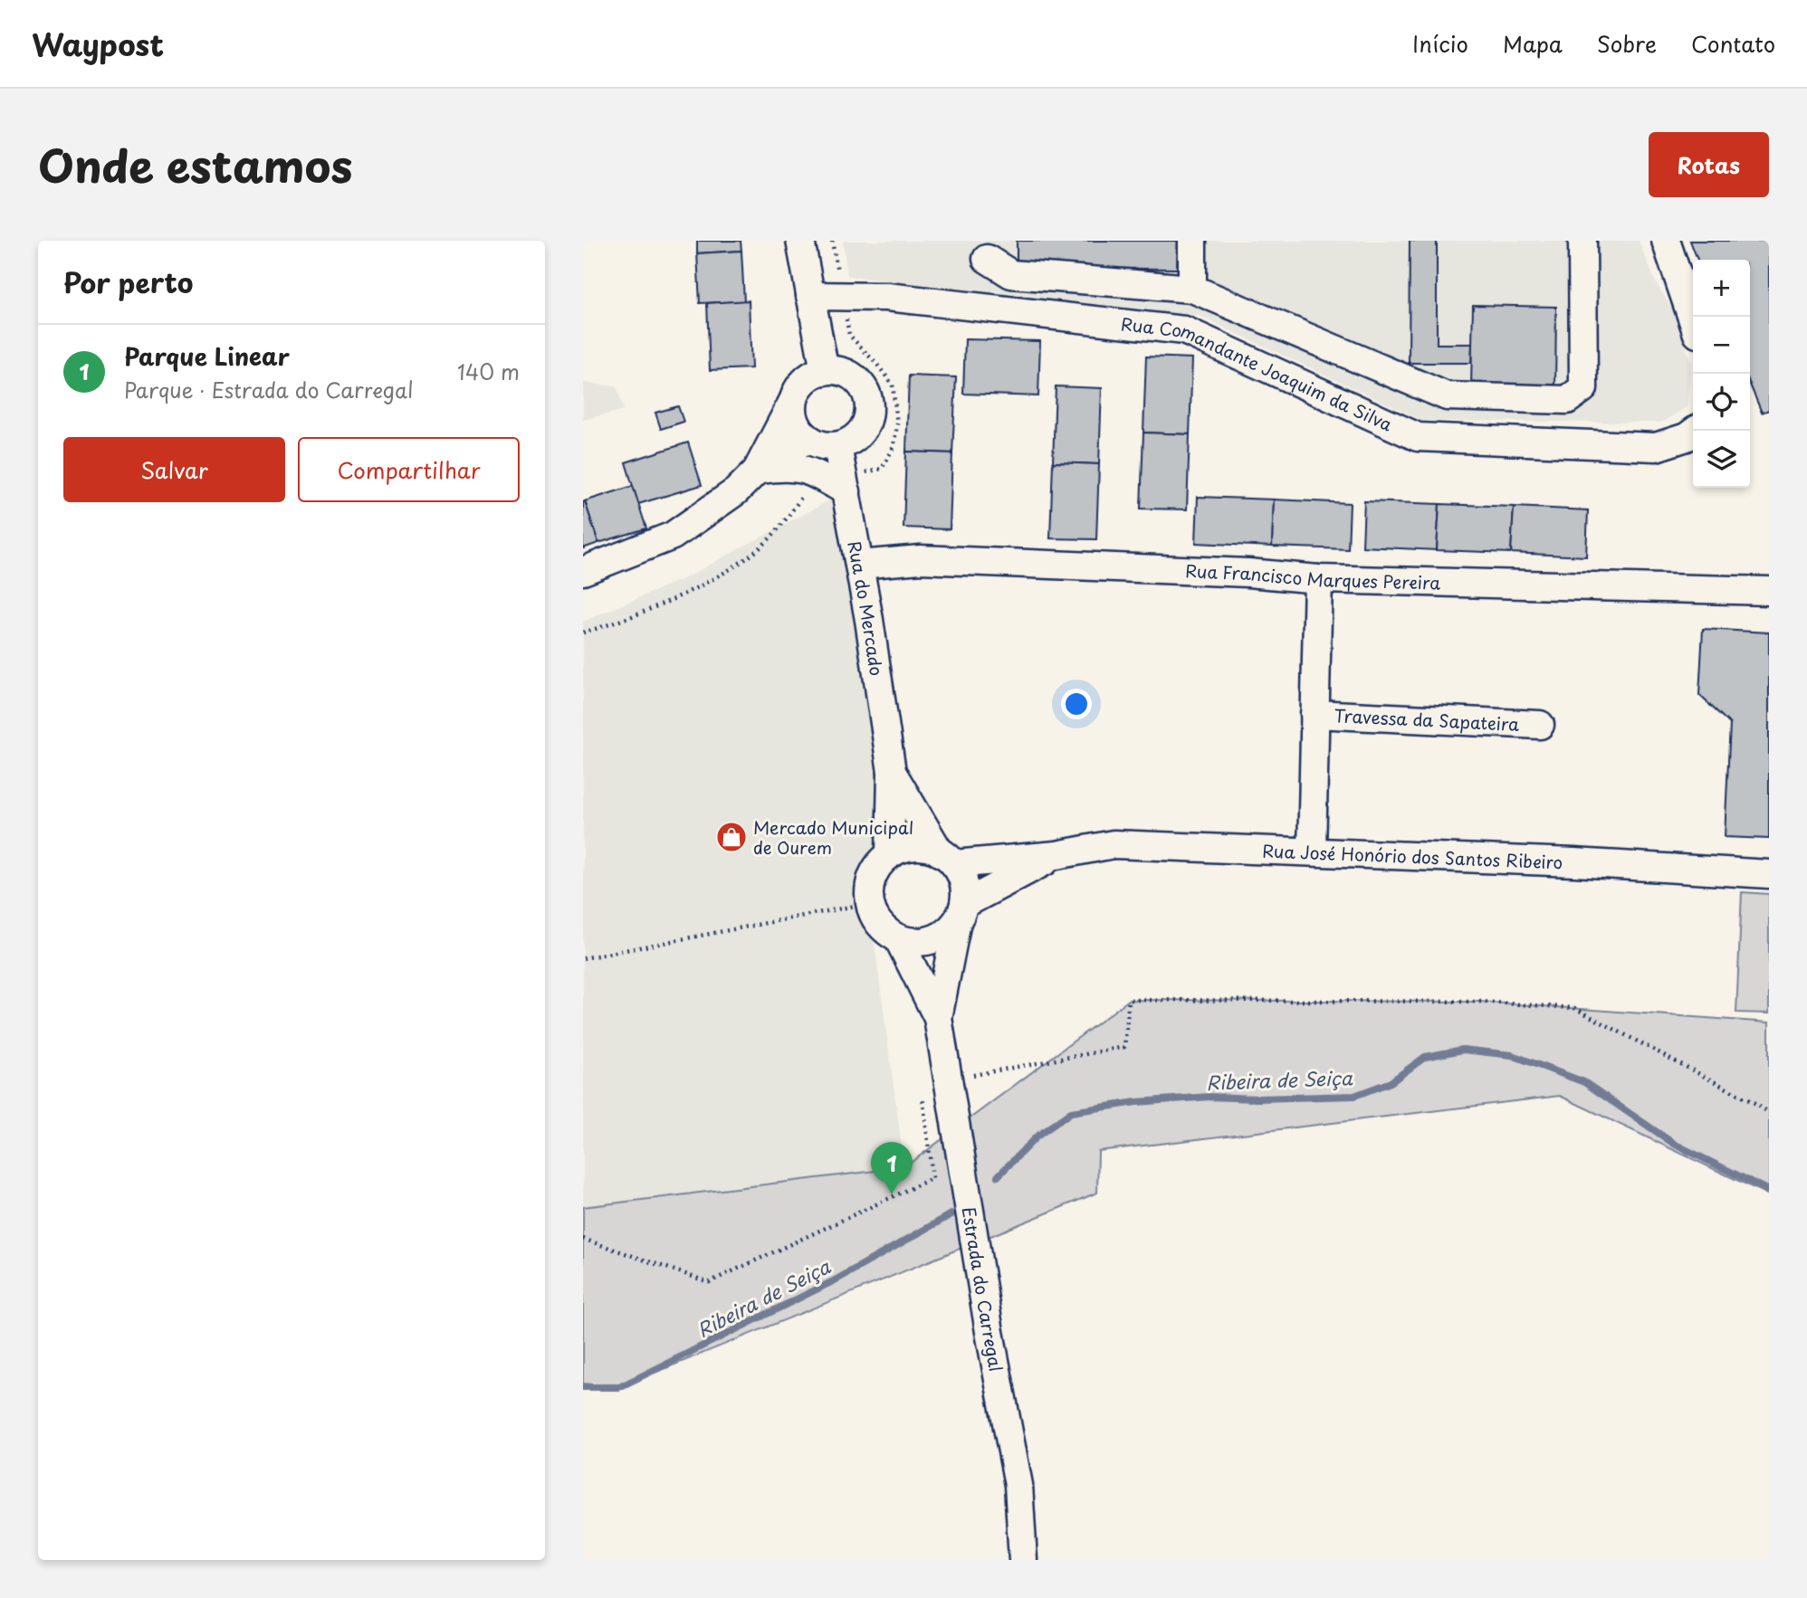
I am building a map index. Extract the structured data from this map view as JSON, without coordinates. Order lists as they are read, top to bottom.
{
  "streets": {
    "street": [
      "Rua Comandante Joaquim da Silva",
      "Rua Francisco Marques Pereira",
      "Rua do Mercado",
      "Travessa da Sapateira",
      "Rua José Honório dos Santos Ribeiro",
      "Estrada do Carregal"
    ]
  },
  "crossings": [
    ["Rua Francisco Marques Pereira", "Rua do Mercado"],
    ["Rua do Mercado", "Rua José Honório dos Santos Ribeiro"],
    ["Rua do Mercado", "Estrada do Carregal"],
    ["Rua José Honório dos Santos Ribeiro", "Estrada do Carregal"]
  ],
  "water": ["Ribeira de Seiça"],
  "places": {
    "shop": ["Mercado Municipal de Ourem"]
  },
  "page": {
    "header": "Waypost",
    "nav": [
      "Início",
      "Mapa",
      "Sobre",
      "Contato"
    ],
    "title": "Onde estamos",
    "buttons": [
      "Rotas",
      ["Salvar", "Compartilhar"]
    ],
    "heading": "Por perto",
    "map_buttons": ["+", "−"],
    "list": [
      {
        "mark": "1",
        "name": "Parque Linear",
        "note": "Parque · Estrada do Carregal",
        "value": "140 m"
      }
    ],
    "pins": "1"
  }
}
